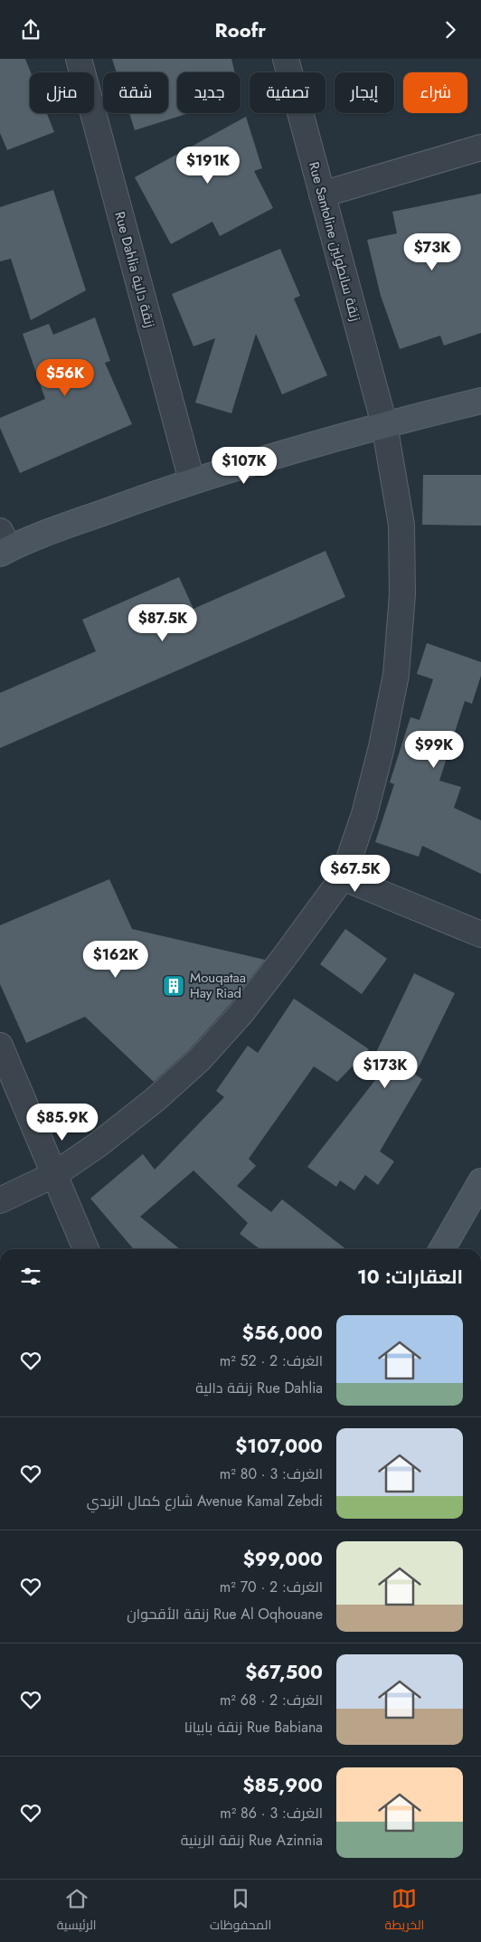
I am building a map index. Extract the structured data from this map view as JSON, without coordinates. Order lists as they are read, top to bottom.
{
  "streets": {
    "street": ["Rue Santoline زنقة سانطولين", "Rue Dahlia زنقة دالية"]
  },
  "places": {
    "building": ["Mouqataa Hay Riad"]
  },
  "page": {
    "header": "Roofr",
    "chip": [
      "شراء",
      "إيجار",
      "تصفية",
      "جديد",
      "شقة",
      "منزل"
    ],
    "price": [
      "$191K",
      "$73K",
      "$56K",
      "$107K",
      "$87.5K",
      "$99K",
      "$67.5K",
      "$162K",
      "$173K",
      "$85.9K"
    ],
    "heading": "العقارات: 10",
    "list": [
      {
        "name": "$56,000",
        "note": "الغرف: 2 · 52 m² · Rue Dahlia زنقة دالية"
      },
      {
        "name": "$107,000",
        "note": "الغرف: 3 · 80 m² · Avenue Kamal Zebdi شارع كمال الزبدي"
      },
      {
        "name": "$99,000",
        "note": "الغرف: 2 · 70 m² · Rue Al Oqhouane زنقة الأقحوان"
      },
      {
        "name": "$67,500",
        "note": "الغرف: 2 · 68 m² · Rue Babiana زنقة بابيانا"
      },
      {
        "name": "$85,900",
        "note": "الغرف: 3 · 86 m² · Rue Azinnia زنقة الزينية"
      }
    ],
    "tabs": ["الخريطة", "المحفوظات", "الرئيسية"]
  }
}
